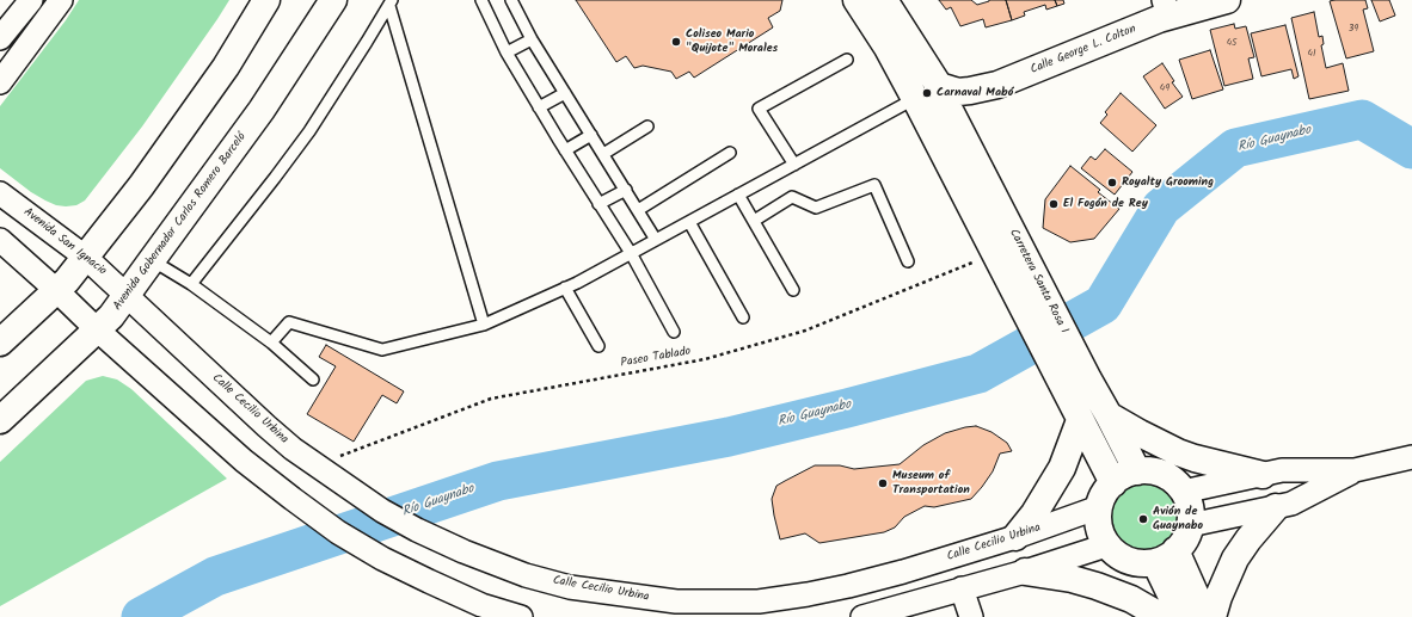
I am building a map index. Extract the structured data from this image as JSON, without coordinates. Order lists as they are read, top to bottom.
{
  "streets": {
    "street": [
      "Calle George L. Colton",
      "Avenida Gobernador Carlos Romero Barceló",
      "Avenida San Ignacio",
      "Carretera Santa Rosa I",
      "Calle Cecilio Urbina"
    ],
    "path": ["Paseo Tablado"]
  },
  "crossings": [
    ["Calle George L. Colton", "Carretera Santa Rosa I"],
    ["Avenida Gobernador Carlos Romero Barceló", "Avenida San Ignacio"],
    ["Avenida Gobernador Carlos Romero Barceló", "Calle Cecilio Urbina"],
    ["Avenida San Ignacio", "Calle Cecilio Urbina"],
    ["Carretera Santa Rosa I", "Calle Cecilio Urbina"]
  ],
  "water": ["Río Guaynabo"],
  "places": [
    "Coliseo Mario \"Quijote\" Morales",
    "Carnaval Mabó",
    "Royalty Grooming",
    "El Fogón de Rey",
    "Museum of Transportation",
    "Avión de Guaynabo"
  ],
  "house_numbers": [
    "39",
    "45",
    "41",
    "49"
  ]
}
